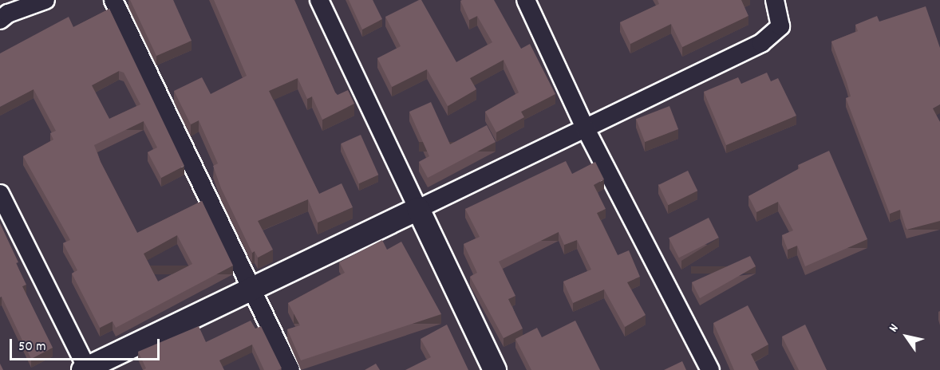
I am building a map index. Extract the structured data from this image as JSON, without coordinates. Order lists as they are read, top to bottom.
{
  "scale_bar": "50 m",
  "north": "top left"
}
